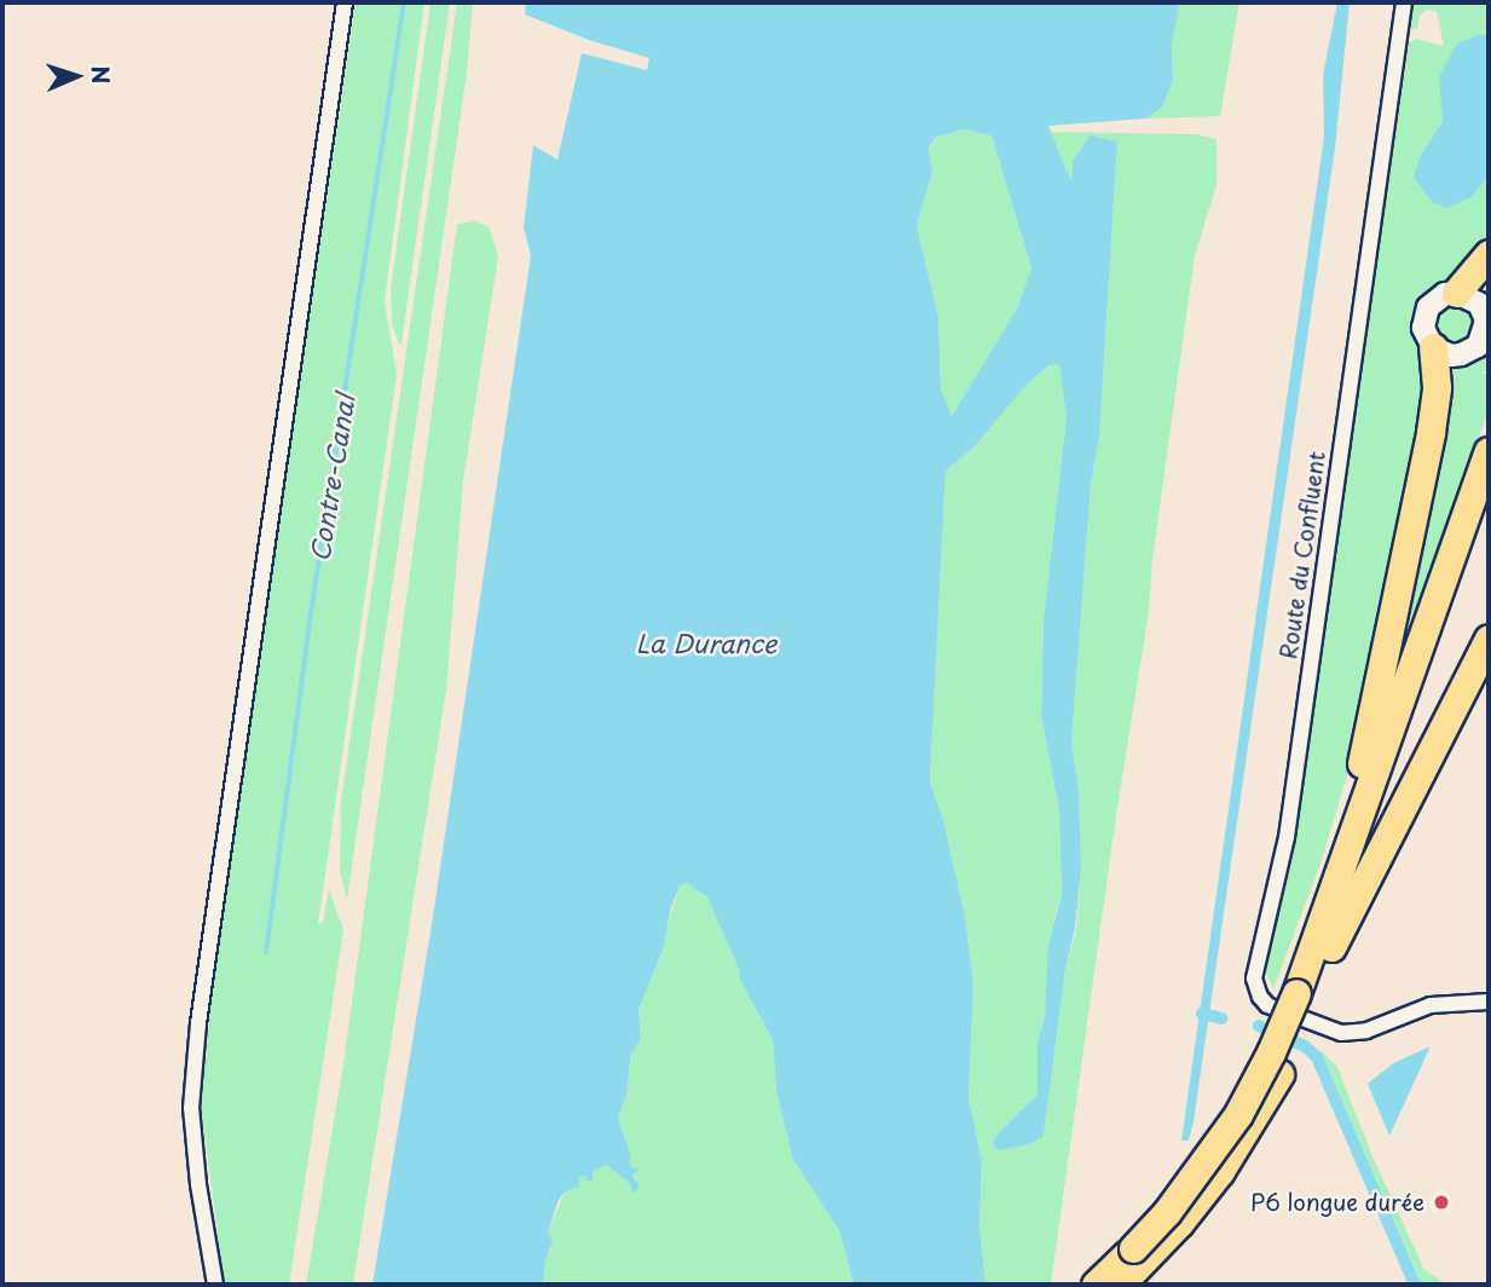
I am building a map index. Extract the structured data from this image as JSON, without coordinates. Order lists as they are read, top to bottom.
{
  "streets": {
    "street": ["Route du Confluent"]
  },
  "water": ["Contre-Canal", "La Durance"],
  "places": ["P6 longue durée"],
  "north": "right"
}
